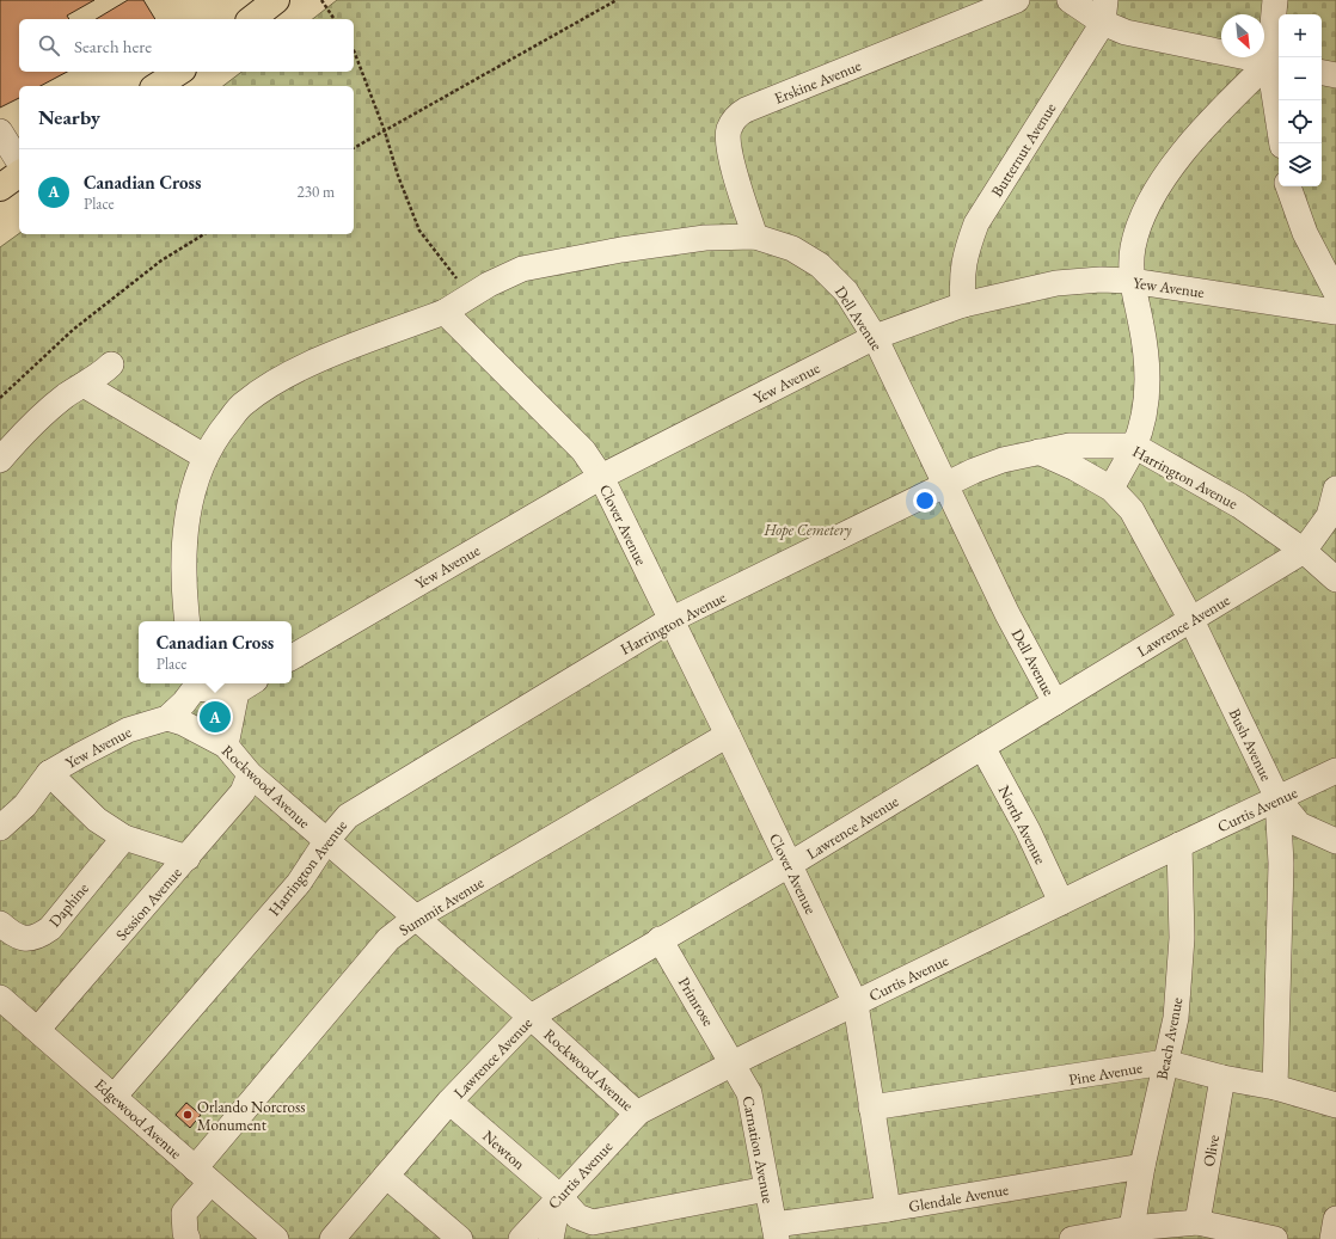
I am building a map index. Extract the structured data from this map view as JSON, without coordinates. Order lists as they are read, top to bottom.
{
  "streets": {
    "lane": [
      "Erskine Avenue",
      "Butternut Avenue",
      "Yew Avenue",
      "Dell Avenue",
      "Harrington Avenue",
      "Clover Avenue",
      "Lawrence Avenue",
      "Bush Avenue",
      "Rockwood Avenue",
      "Curtis Avenue",
      "North Avenue",
      "Session Avenue",
      "Daphine",
      "Summit Avenue",
      "Primrose",
      "Beach Avenue",
      "Pine Avenue",
      "Edgewood Avenue",
      "Newton",
      "Carnation Avenue",
      "Olive",
      "Glendale Avenue"
    ]
  },
  "crossings": [
    ["Erskine Avenue", "Dell Avenue"],
    ["Butternut Avenue", "Yew Avenue"],
    ["Yew Avenue", "Dell Avenue"],
    ["Yew Avenue", "Clover Avenue"],
    ["Yew Avenue", "Rockwood Avenue"],
    ["Dell Avenue", "Harrington Avenue"],
    ["Dell Avenue", "Clover Avenue"],
    ["Dell Avenue", "Lawrence Avenue"],
    ["Harrington Avenue", "Clover Avenue"],
    ["Harrington Avenue", "Lawrence Avenue"],
    ["Harrington Avenue", "Bush Avenue"],
    ["Harrington Avenue", "Rockwood Avenue"],
    ["Harrington Avenue", "Edgewood Avenue"],
    ["Clover Avenue", "Lawrence Avenue"],
    ["Clover Avenue", "Curtis Avenue"],
    ["Clover Avenue", "Summit Avenue"],
    ["Clover Avenue", "Pine Avenue"],
    ["Clover Avenue", "Glendale Avenue"],
    ["Lawrence Avenue", "Bush Avenue"],
    ["Lawrence Avenue", "Rockwood Avenue"],
    ["Lawrence Avenue", "North Avenue"],
    ["Lawrence Avenue", "Primrose"],
    ["Lawrence Avenue", "Newton"],
    ["Bush Avenue", "Curtis Avenue"],
    ["Bush Avenue", "Pine Avenue"],
    ["Rockwood Avenue", "Curtis Avenue"],
    ["Rockwood Avenue", "Session Avenue"],
    ["Rockwood Avenue", "Summit Avenue"],
    ["Curtis Avenue", "North Avenue"],
    ["Curtis Avenue", "Primrose"],
    ["Curtis Avenue", "Beach Avenue"],
    ["Curtis Avenue", "Newton"],
    ["Curtis Avenue", "Carnation Avenue"],
    ["Session Avenue", "Edgewood Avenue"],
    ["Summit Avenue", "Edgewood Avenue"],
    ["Primrose", "Carnation Avenue"],
    ["Beach Avenue", "Pine Avenue"],
    ["Beach Avenue", "Glendale Avenue"],
    ["Pine Avenue", "Olive"],
    ["Newton", "Carnation Avenue"],
    ["Carnation Avenue", "Glendale Avenue"]
  ],
  "parks": ["Hope Cemetery"],
  "places": ["Orlando Norcross Monument"],
  "north": "bottom right",
  "page": {
    "map_buttons": ["+", "−"],
    "search": "Search here",
    "heading": "Nearby",
    "list": [
      {
        "mark": "A",
        "name": "Canadian Cross",
        "note": "Place",
        "value": "230 m"
      }
    ],
    "popup": ["Canadian Cross", "Place"],
    "pins": "A"
  }
}
